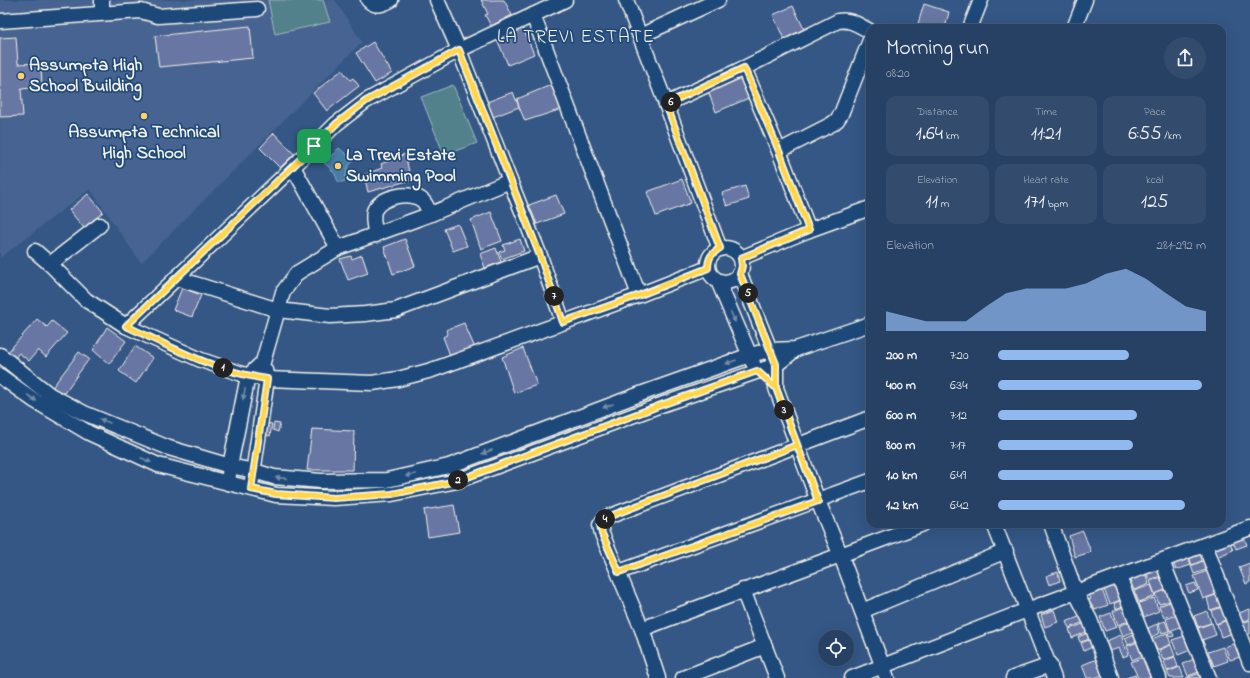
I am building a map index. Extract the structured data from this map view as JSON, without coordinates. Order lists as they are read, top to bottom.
{
  "districts": ["LA TREVI ESTATE"],
  "places": ["Assumpta High School Building", "Assumpta Technical High School", "La Trevi Estate Swimming Pool"],
  "page": {
    "heading": ["Morning run", "08:20"],
    "pins": [
      "6",
      "5",
      "7",
      "1",
      "3",
      "2",
      "4"
    ],
    "stats": [
      ["Distance", "1.64 km"],
      ["Time", "11:21"],
      ["Pace", "6:55 /km"],
      ["Elevation", "11 m"],
      ["Heart rate", "171 bpm"],
      ["kcal", "125"]
    ],
    "chart": ["Elevation", "281–292 m"],
    "list": [
      {
        "name": "200 m",
        "note": "7:20"
      },
      {
        "name": "400 m",
        "note": "6:34"
      },
      {
        "name": "600 m",
        "note": "7:12"
      },
      {
        "name": "800 m",
        "note": "7:17"
      },
      {
        "name": "1.0 km",
        "note": "6:49"
      },
      {
        "name": "1.2 km",
        "note": "6:42"
      }
    ]
  }
}
